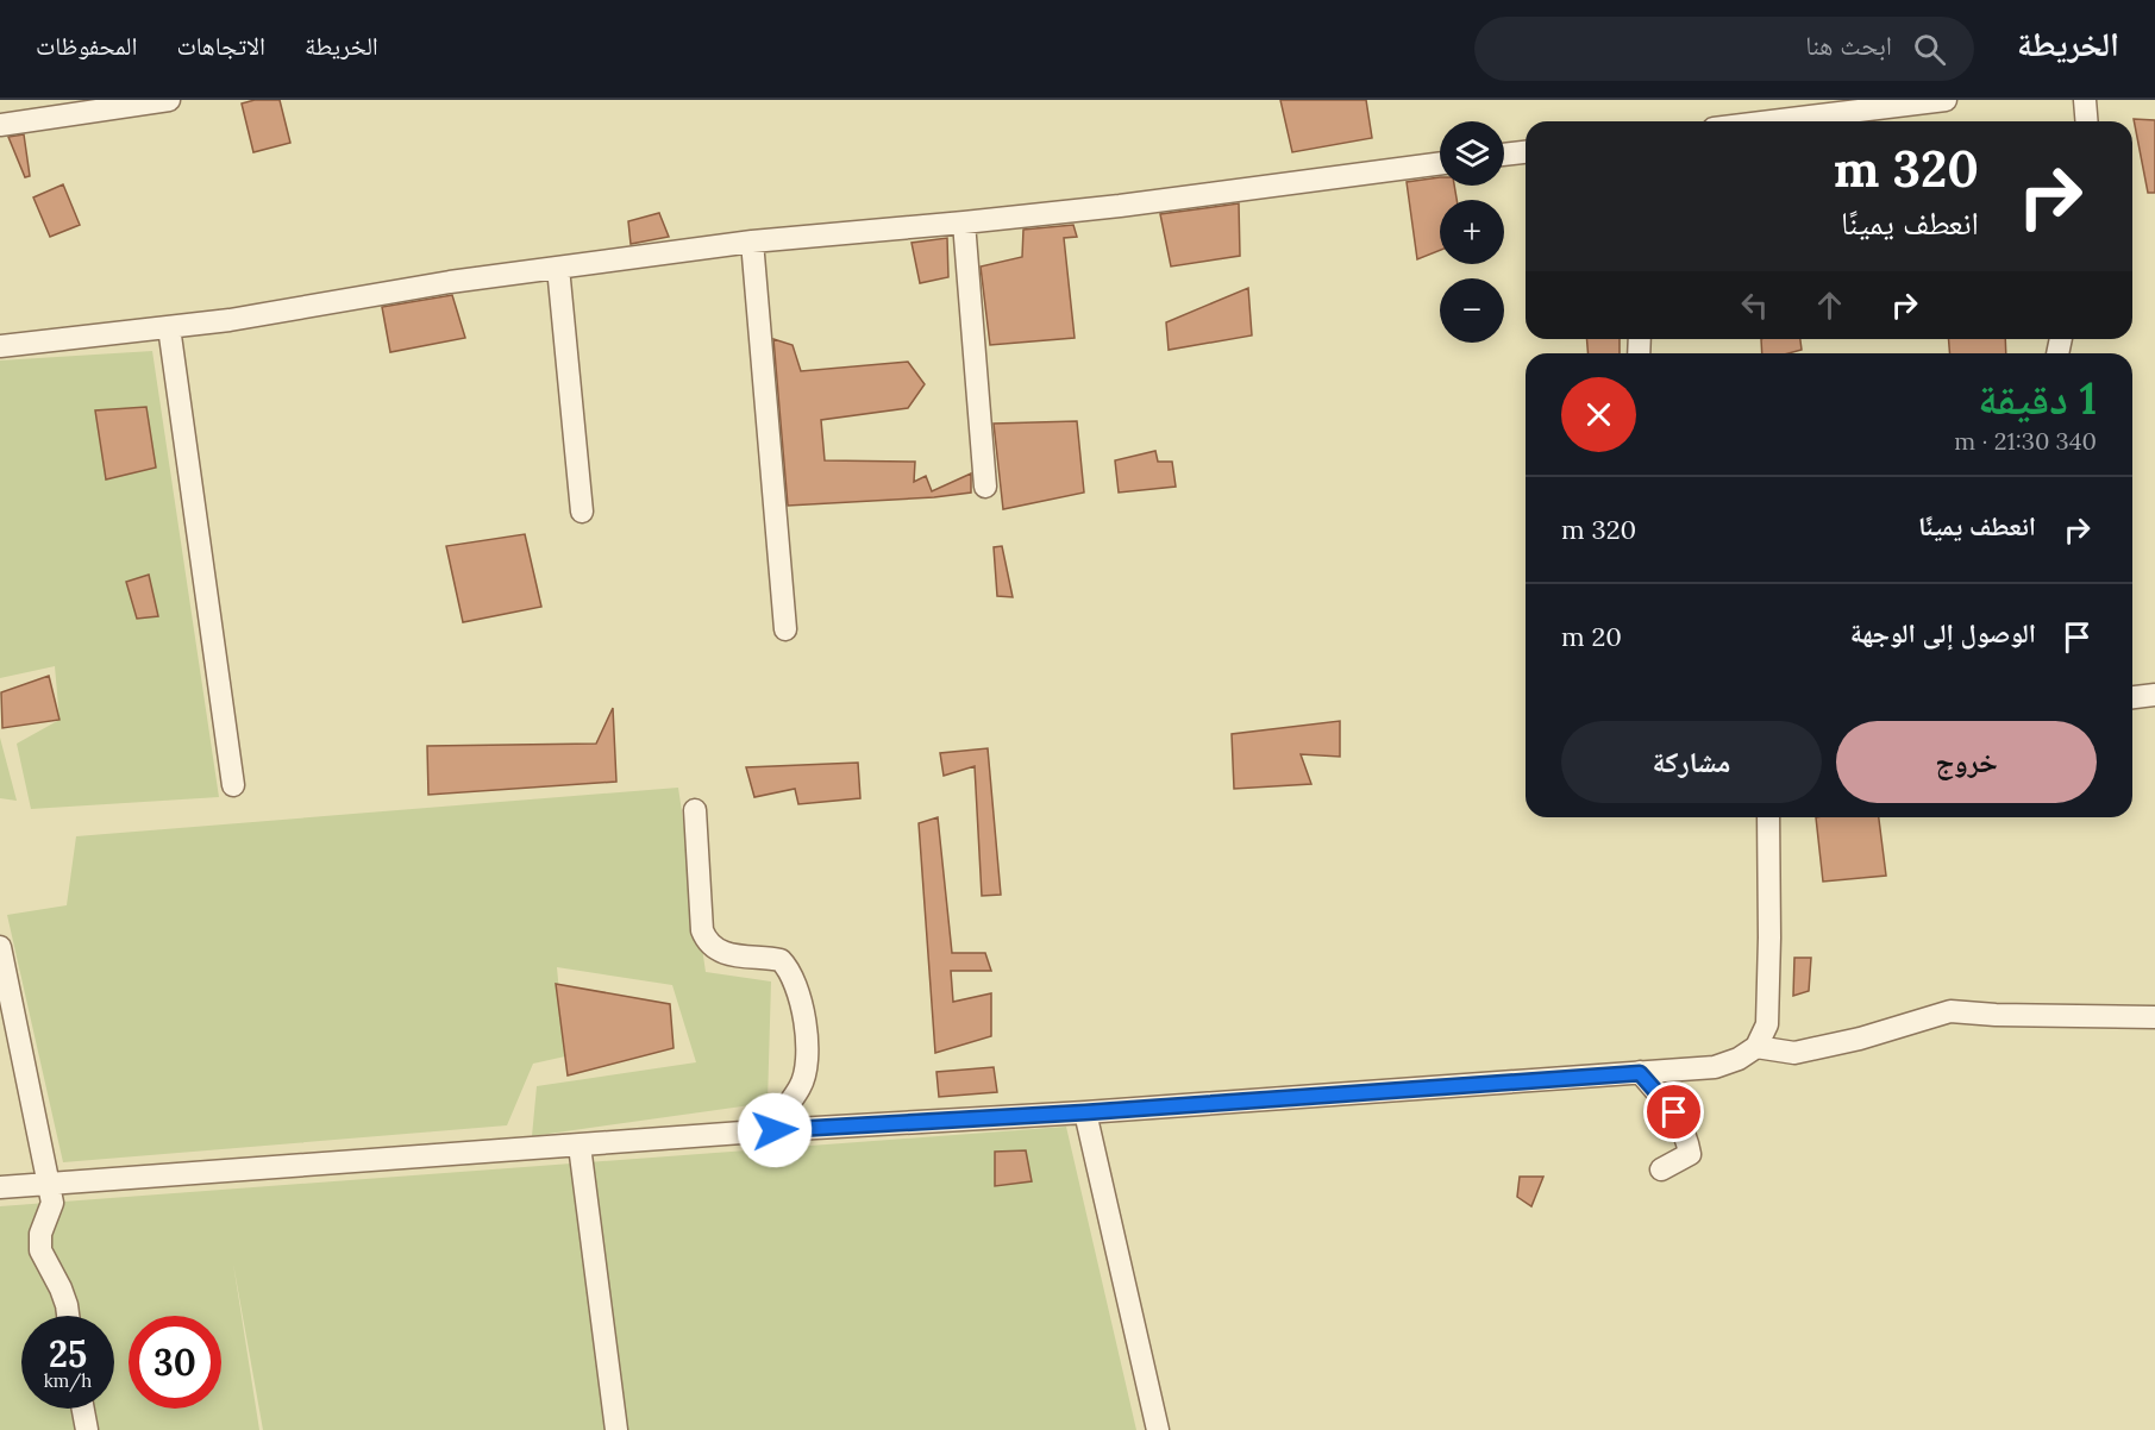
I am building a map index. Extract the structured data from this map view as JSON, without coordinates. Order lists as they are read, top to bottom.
{
  "page": {
    "header": "الخريطة",
    "search": "ابحث هنا",
    "nav": ["الخريطة", "الاتجاهات", "المحفوظات"],
    "map_buttons": ["+", "−"],
    "turn": ["320 m", "انعطف يمينًا"],
    "heading": ["1 دقيقة", "340 m · 21:30"],
    "list": [
      {
        "name": "انعطف يمينًا",
        "value": "320 m"
      },
      {
        "name": "الوصول إلى الوجهة",
        "value": "20 m"
      }
    ],
    "buttons": ["خروج", "مشاركة"],
    "speed": "25 km/h",
    "limit": "30"
  }
}
